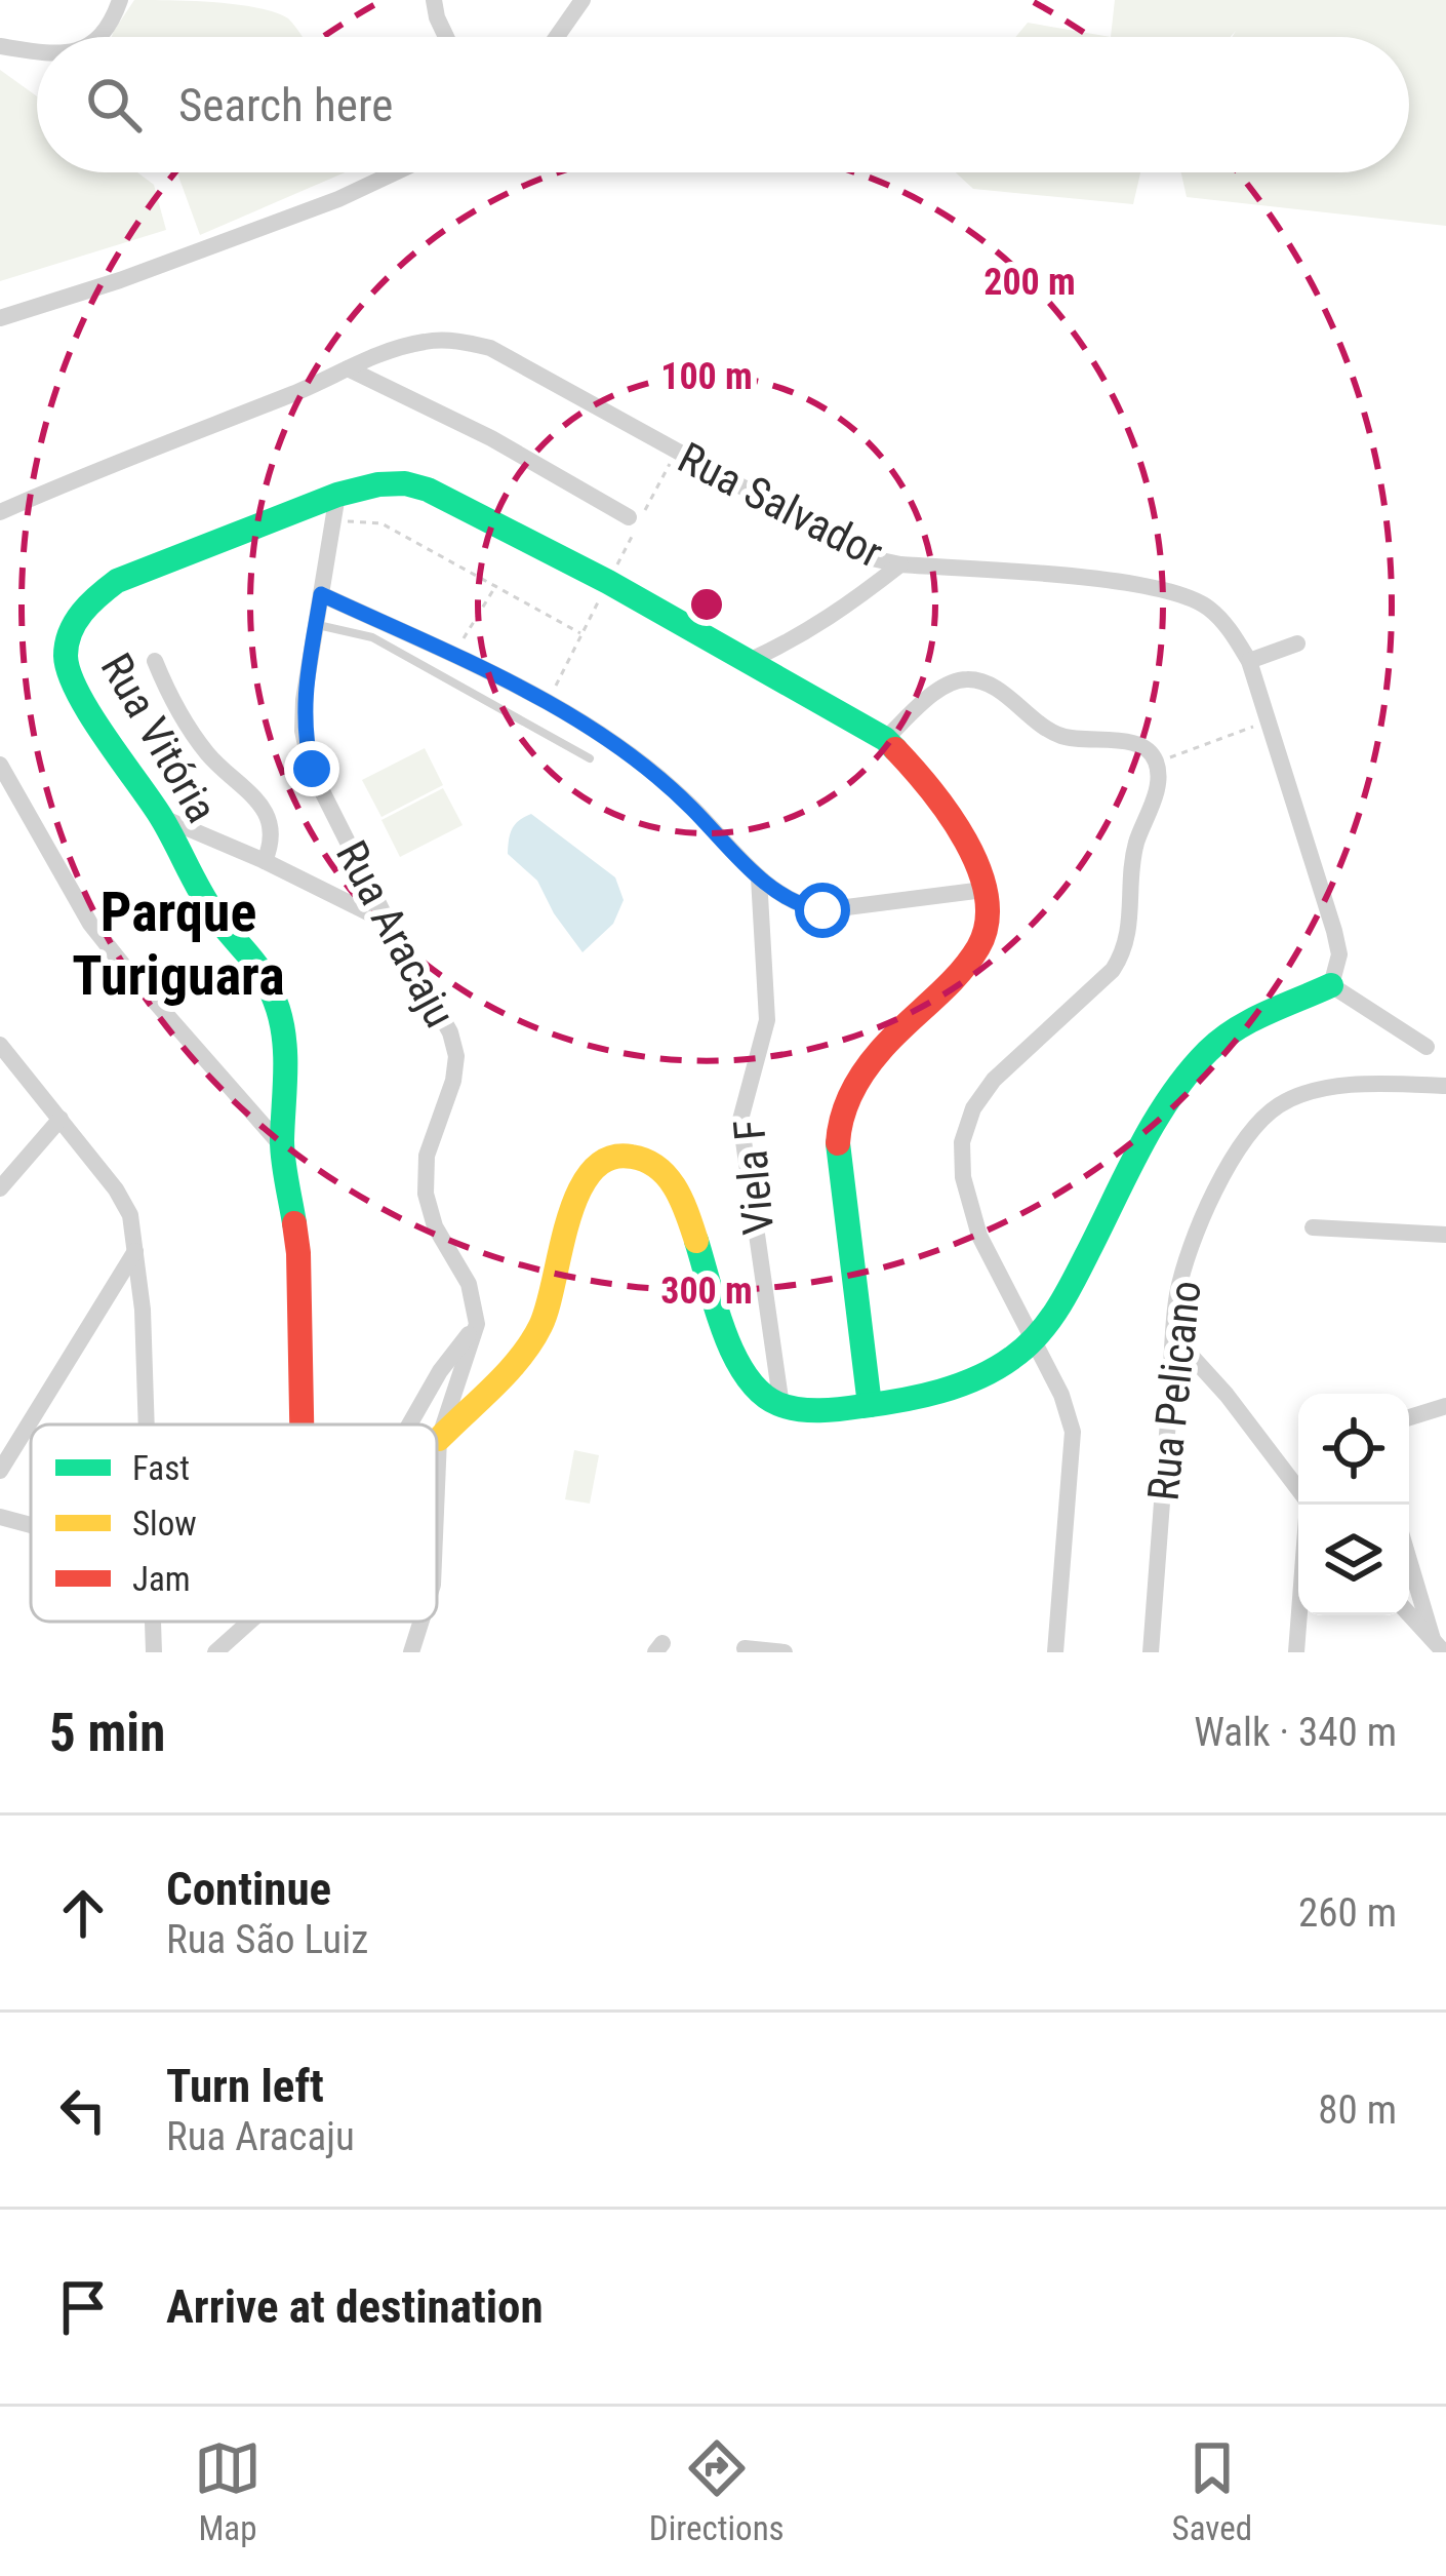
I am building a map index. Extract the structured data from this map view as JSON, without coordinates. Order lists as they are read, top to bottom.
{
  "streets": {
    "street": [
      "Rua Salvador",
      "Rua Vitória",
      "Rua Aracaju",
      "Viela F",
      "Rua Pelicano"
    ]
  },
  "crossings": [
    ["Rua Vitória", "Rua Aracaju"]
  ],
  "districts": ["Parque Turiguara"],
  "legend": ["Fast", "Slow", "Jam"],
  "page": {
    "search": "Search here",
    "heading": ["5 min", "Walk · 340 m"],
    "list": [
      ["Continue", "Rua São Luiz", "260 m"],
      ["Turn left", "Rua Aracaju", "80 m"],
      "Arrive at destination"
    ],
    "nav": ["Map", "Directions", "Saved"]
  },
  "rings": ["200 m", "100 m", "300 m"]
}
